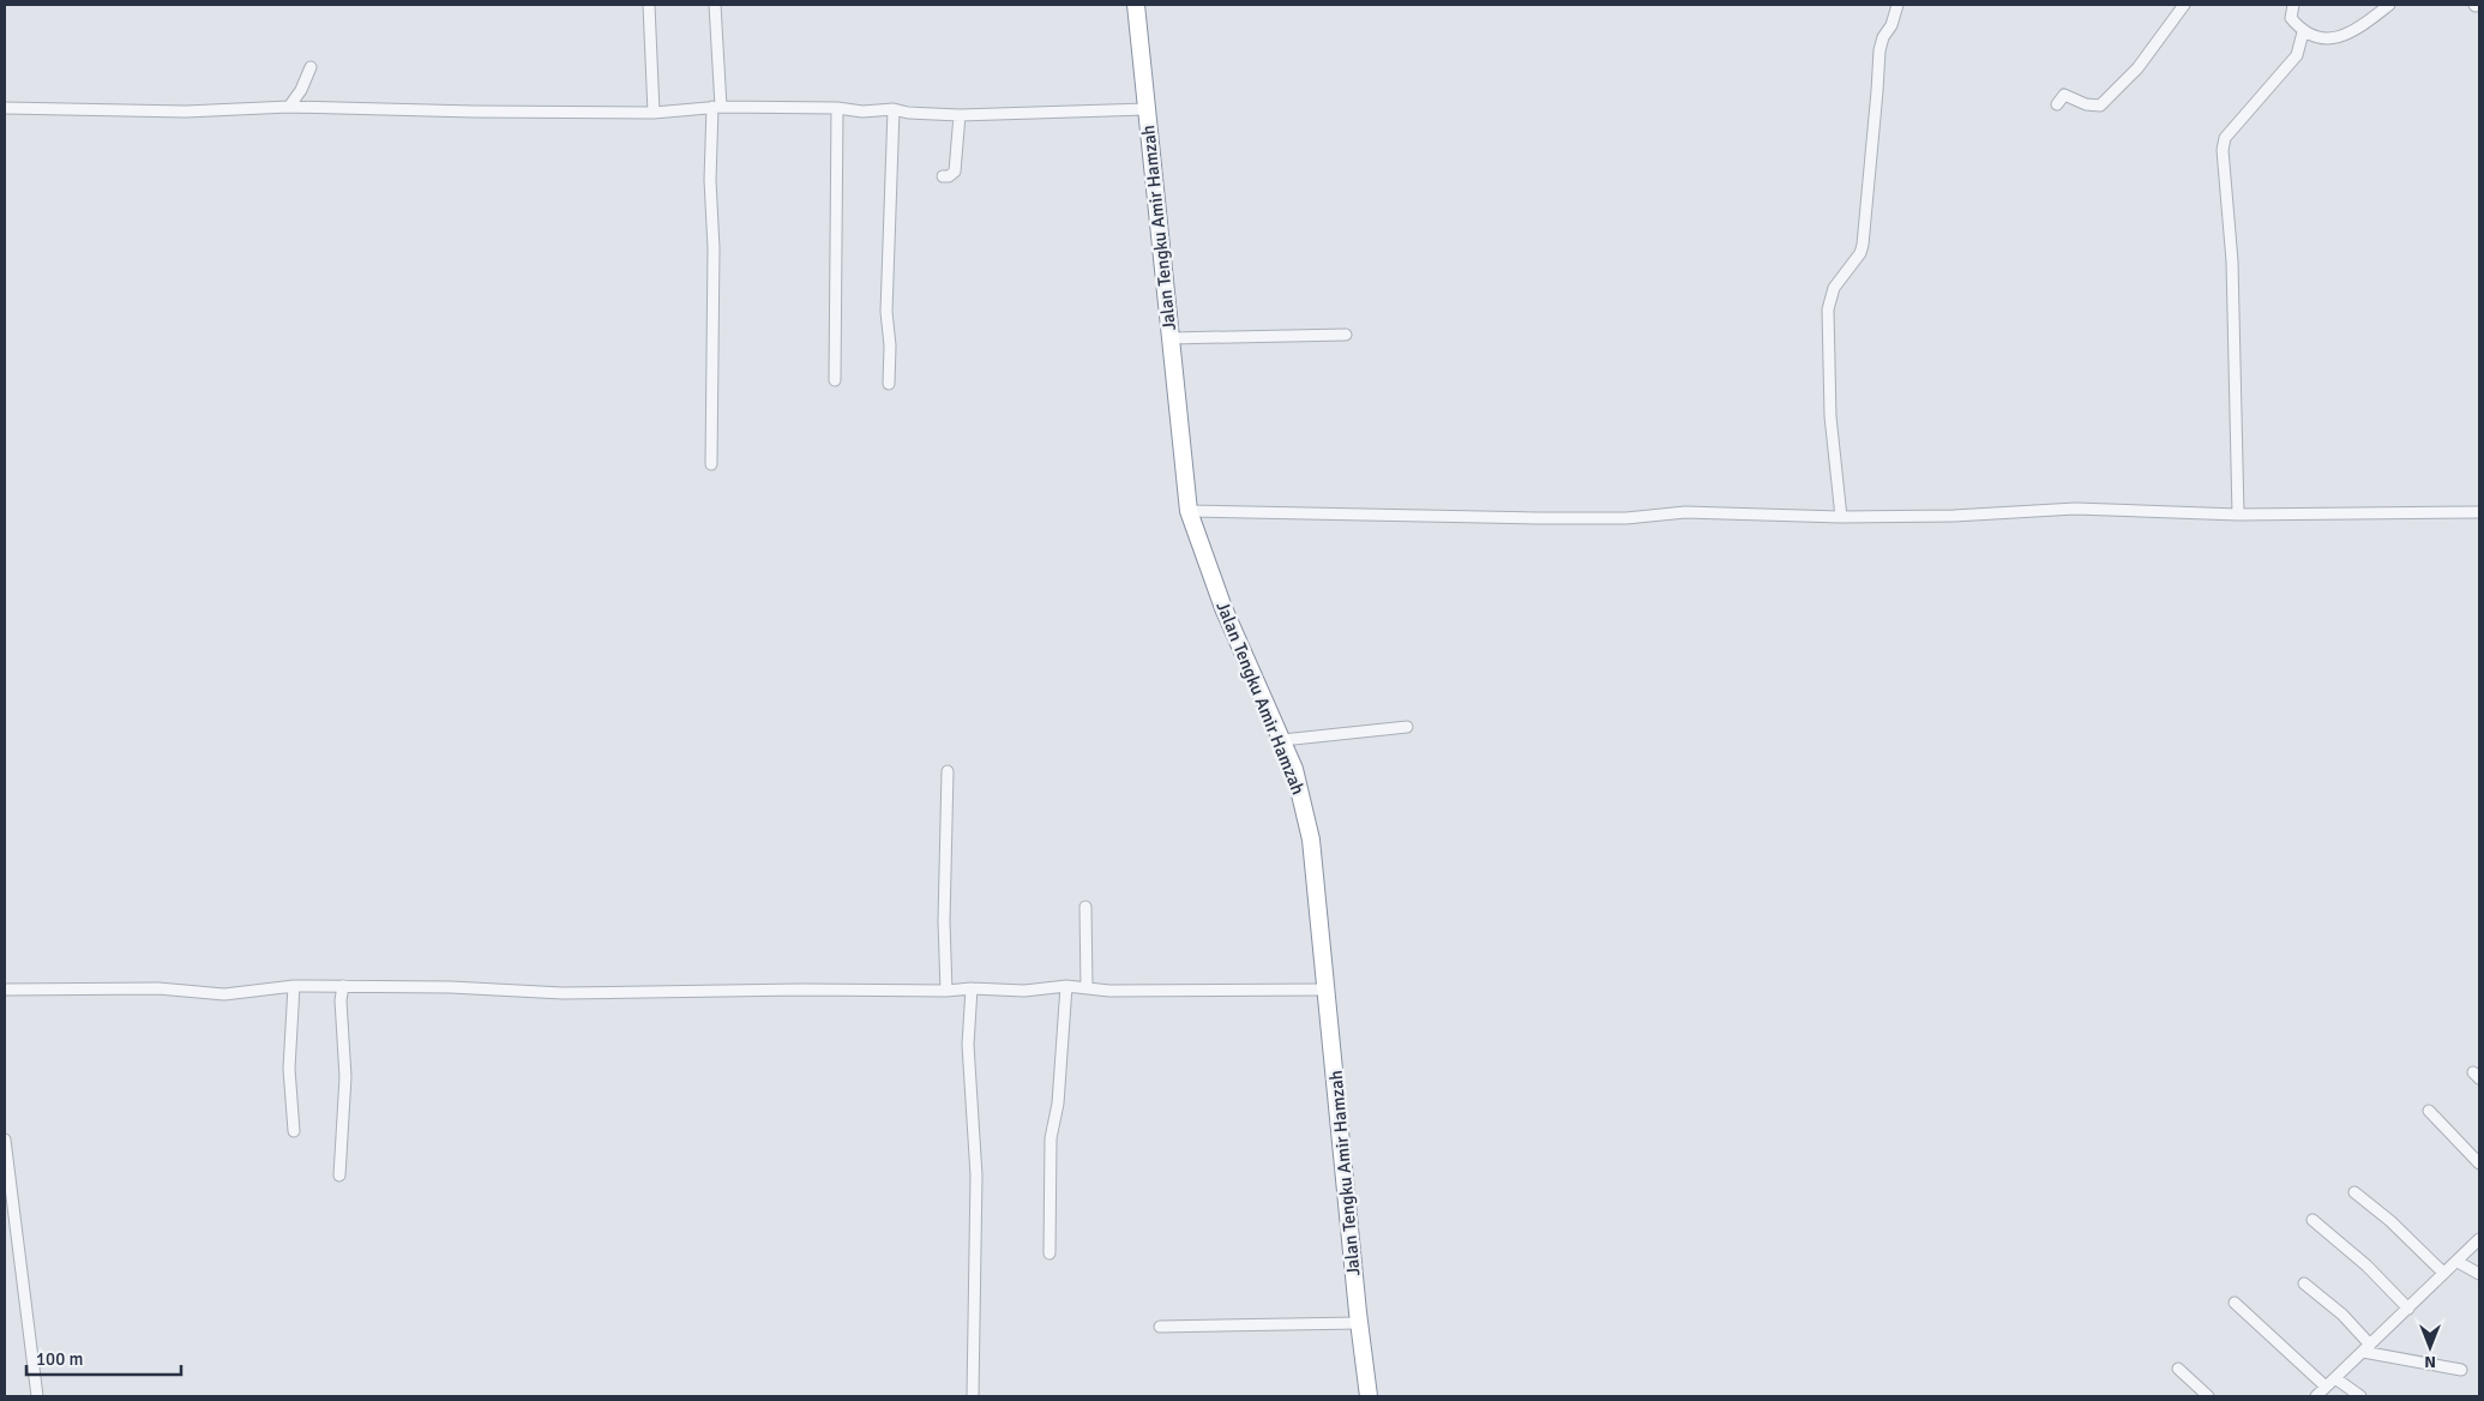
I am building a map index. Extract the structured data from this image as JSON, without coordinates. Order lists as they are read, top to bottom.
{
  "streets": {
    "highway": ["Jalan Tengku Amir Hamzah"]
  },
  "scale_bar": "100 m",
  "north": "bottom"
}
